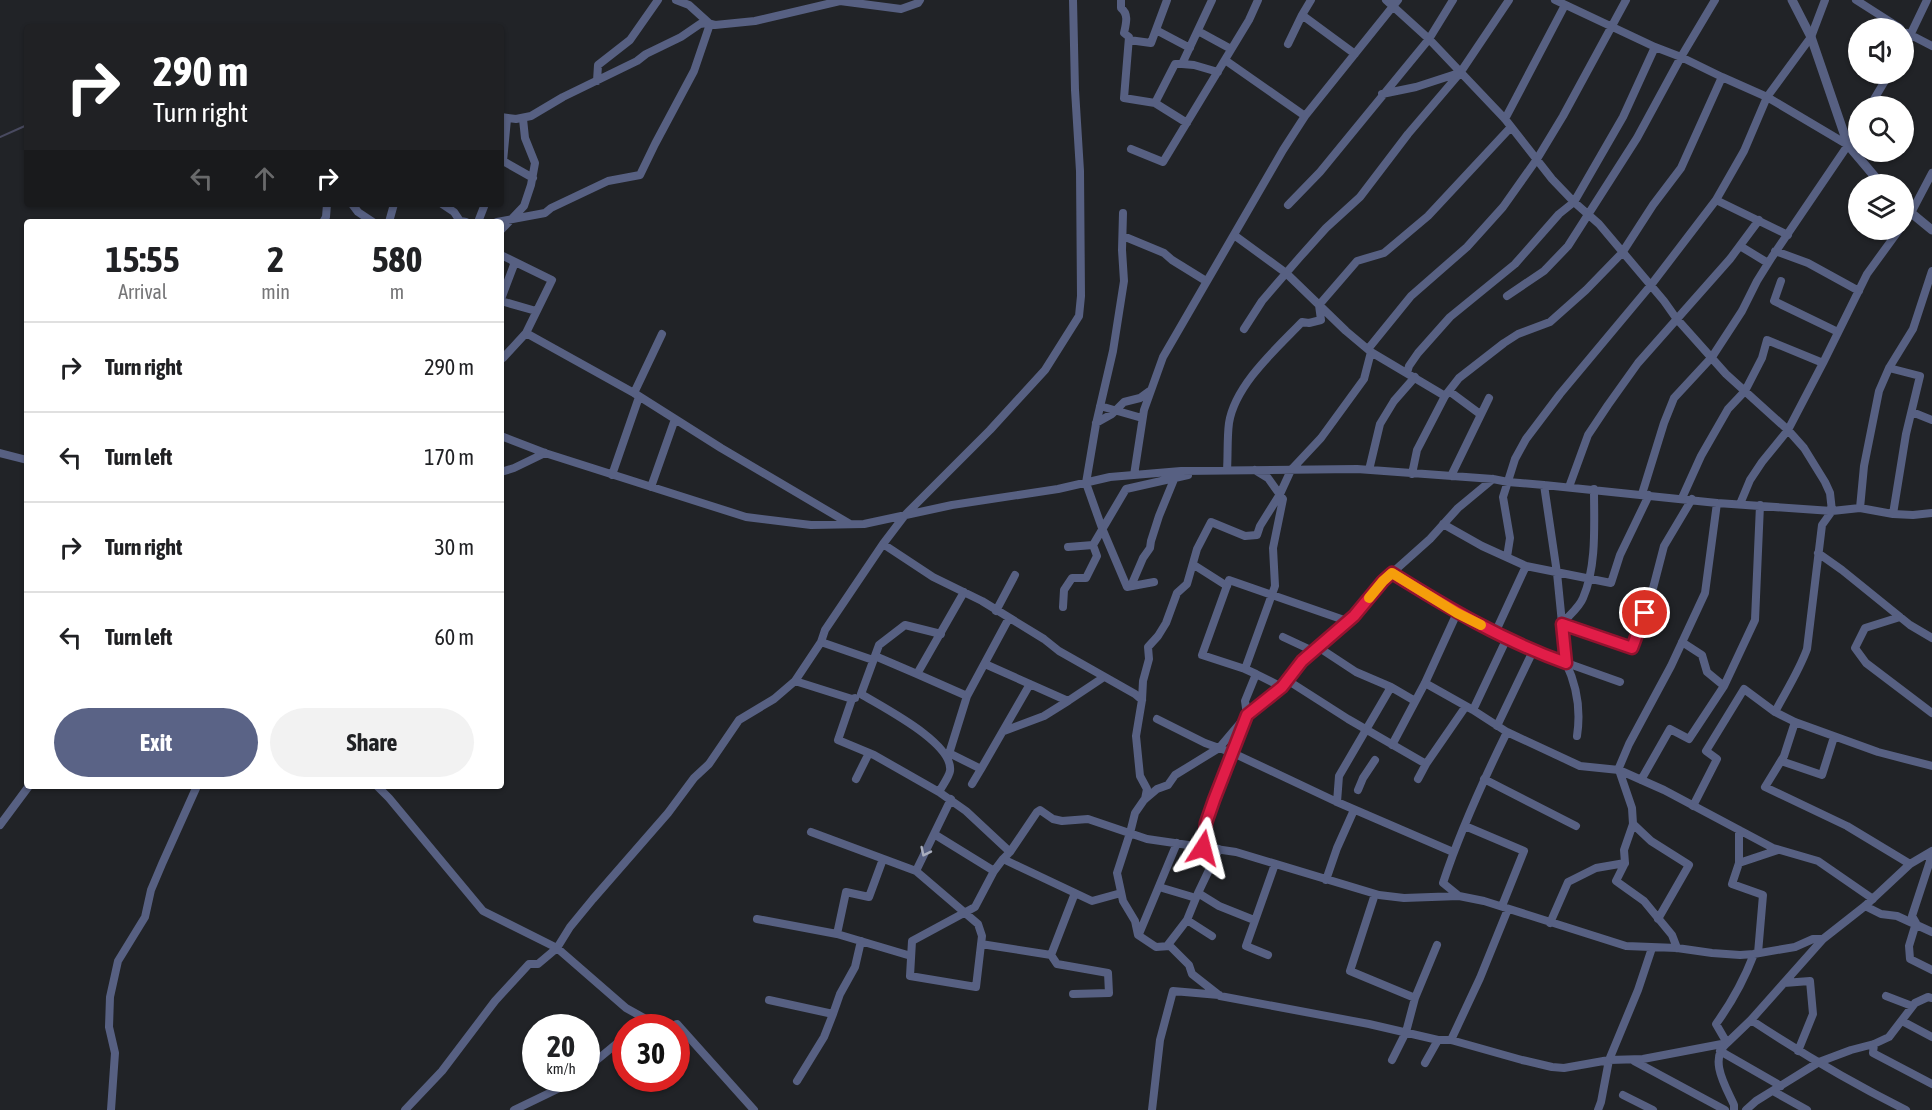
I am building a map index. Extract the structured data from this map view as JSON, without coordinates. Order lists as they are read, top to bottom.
{
  "page": {
    "turn": ["290 m", "Turn right"],
    "eta": [
      "15:55",
      "Arrival",
      "2",
      "min",
      "580",
      "m"
    ],
    "list": [
      {
        "name": "Turn right",
        "value": "290 m"
      },
      {
        "name": "Turn left",
        "value": "170 m"
      },
      {
        "name": "Turn right",
        "value": "30 m"
      },
      {
        "name": "Turn left",
        "value": "60 m"
      }
    ],
    "buttons": ["Exit", "Share"],
    "speed": "20 km/h",
    "limit": "30"
  }
}
